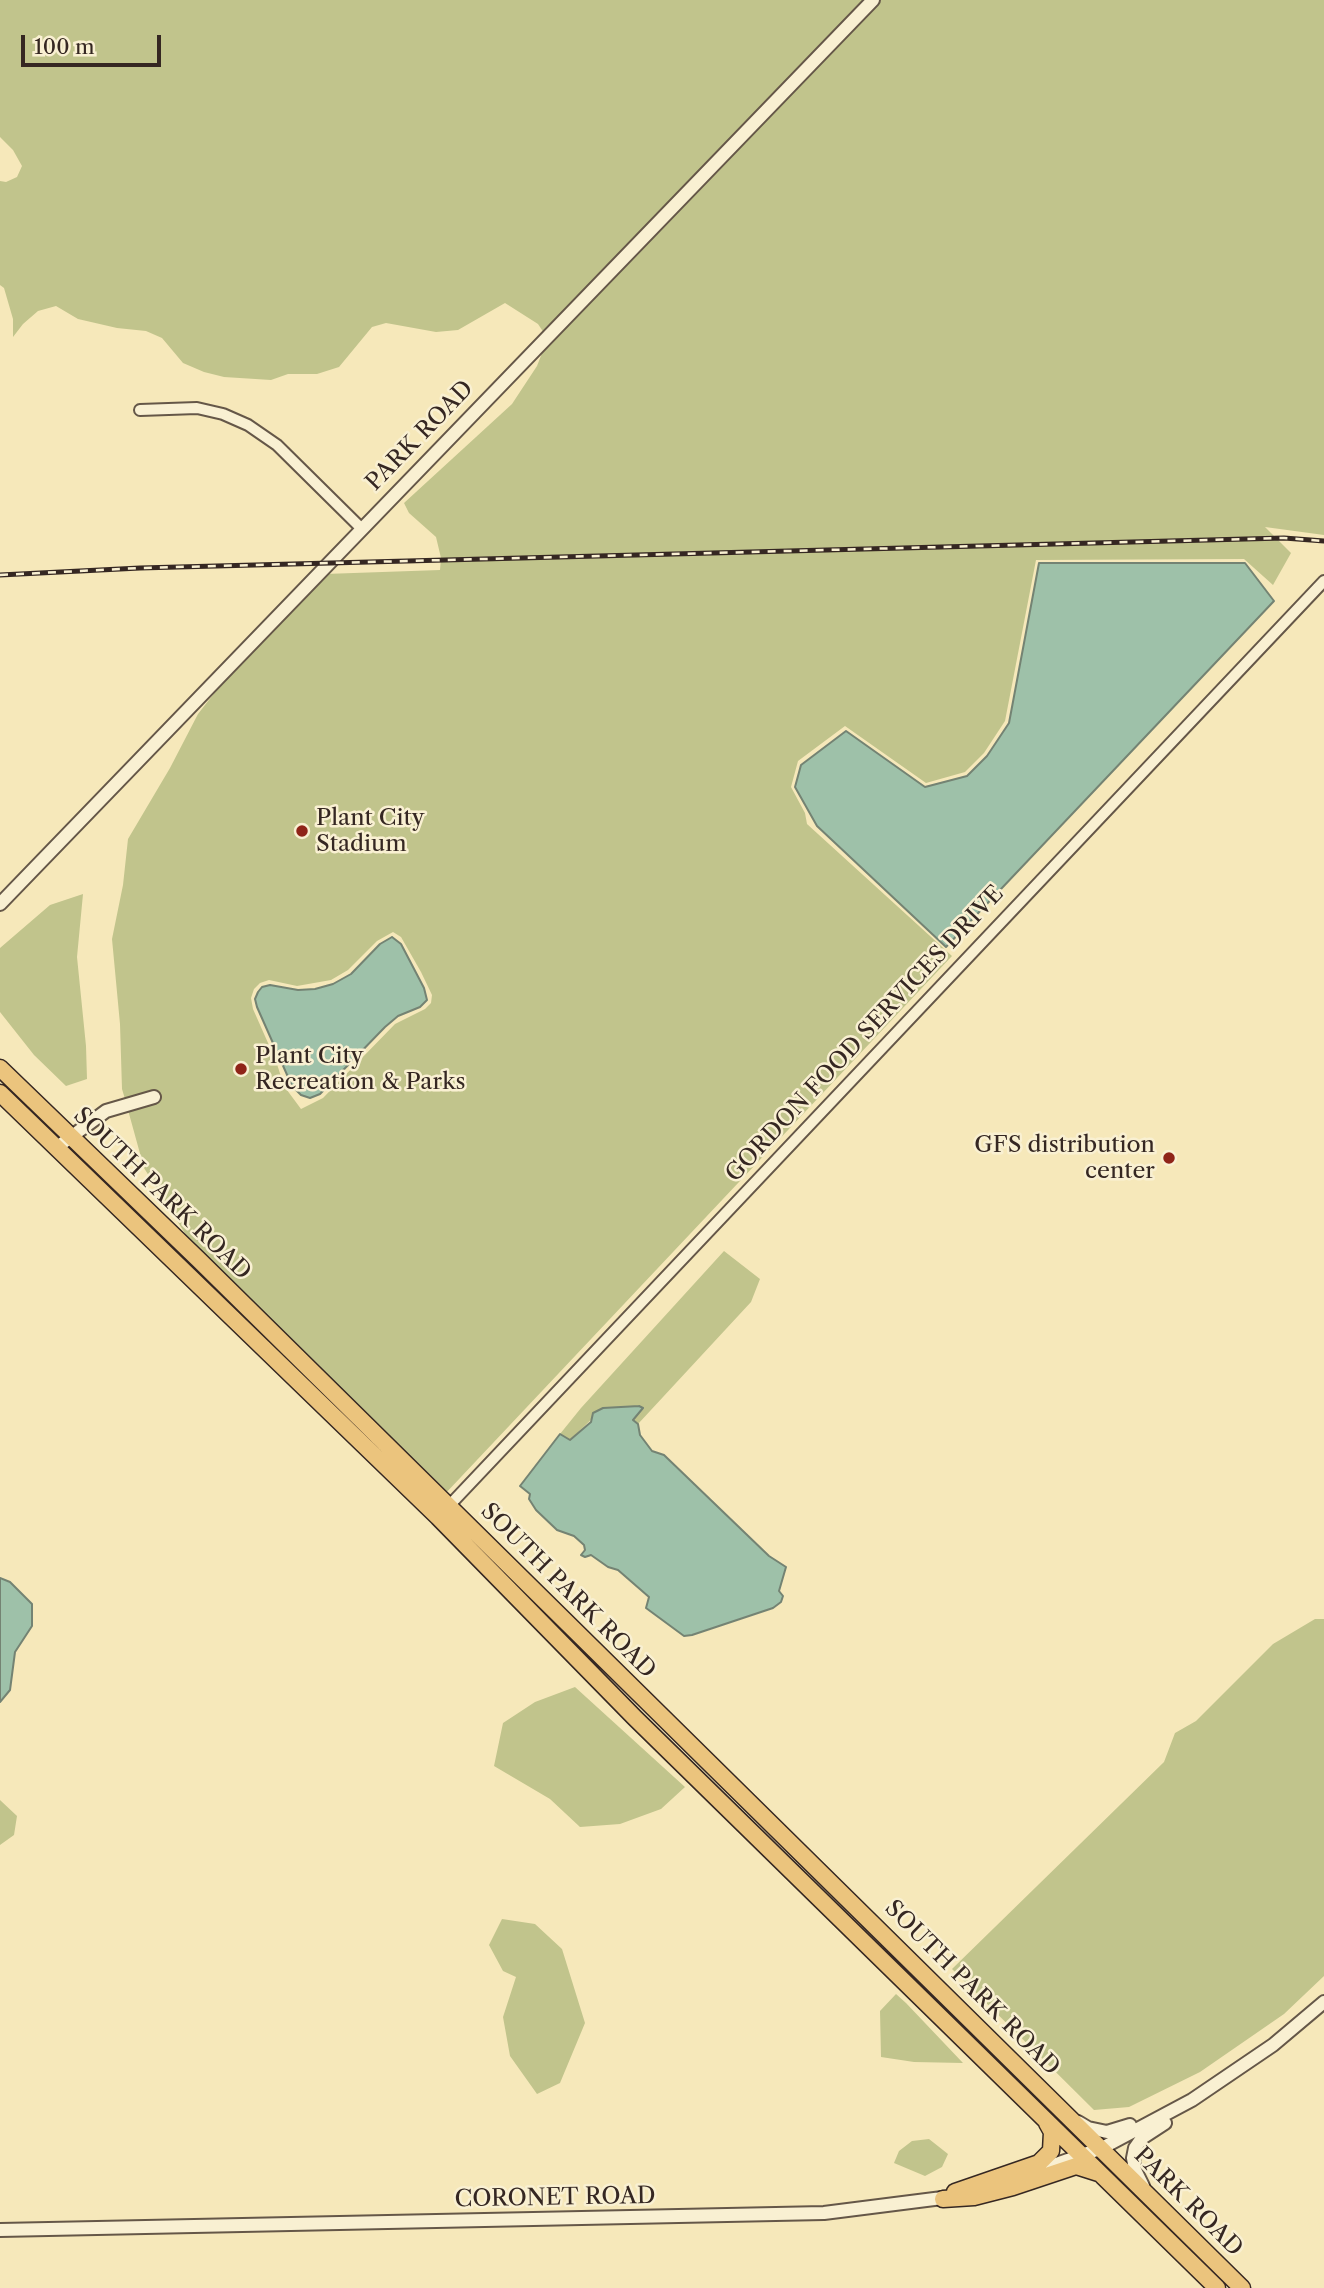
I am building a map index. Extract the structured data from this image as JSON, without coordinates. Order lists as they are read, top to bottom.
{
  "streets": {
    "main road": ["PARK ROAD", "SOUTH PARK ROAD"],
    "street": ["GORDON FOOD SERVICES DRIVE", "CORONET ROAD"]
  },
  "crossings": [
    ["PARK ROAD", "SOUTH PARK ROAD"],
    ["PARK ROAD", "CORONET ROAD"],
    ["GORDON FOOD SERVICES DRIVE", "SOUTH PARK ROAD"],
    ["SOUTH PARK ROAD", "CORONET ROAD"]
  ],
  "places": ["Plant City Stadium", "Plant City Recreation & Parks", "GFS distribution center"],
  "scale_bar": "100 m"
}
